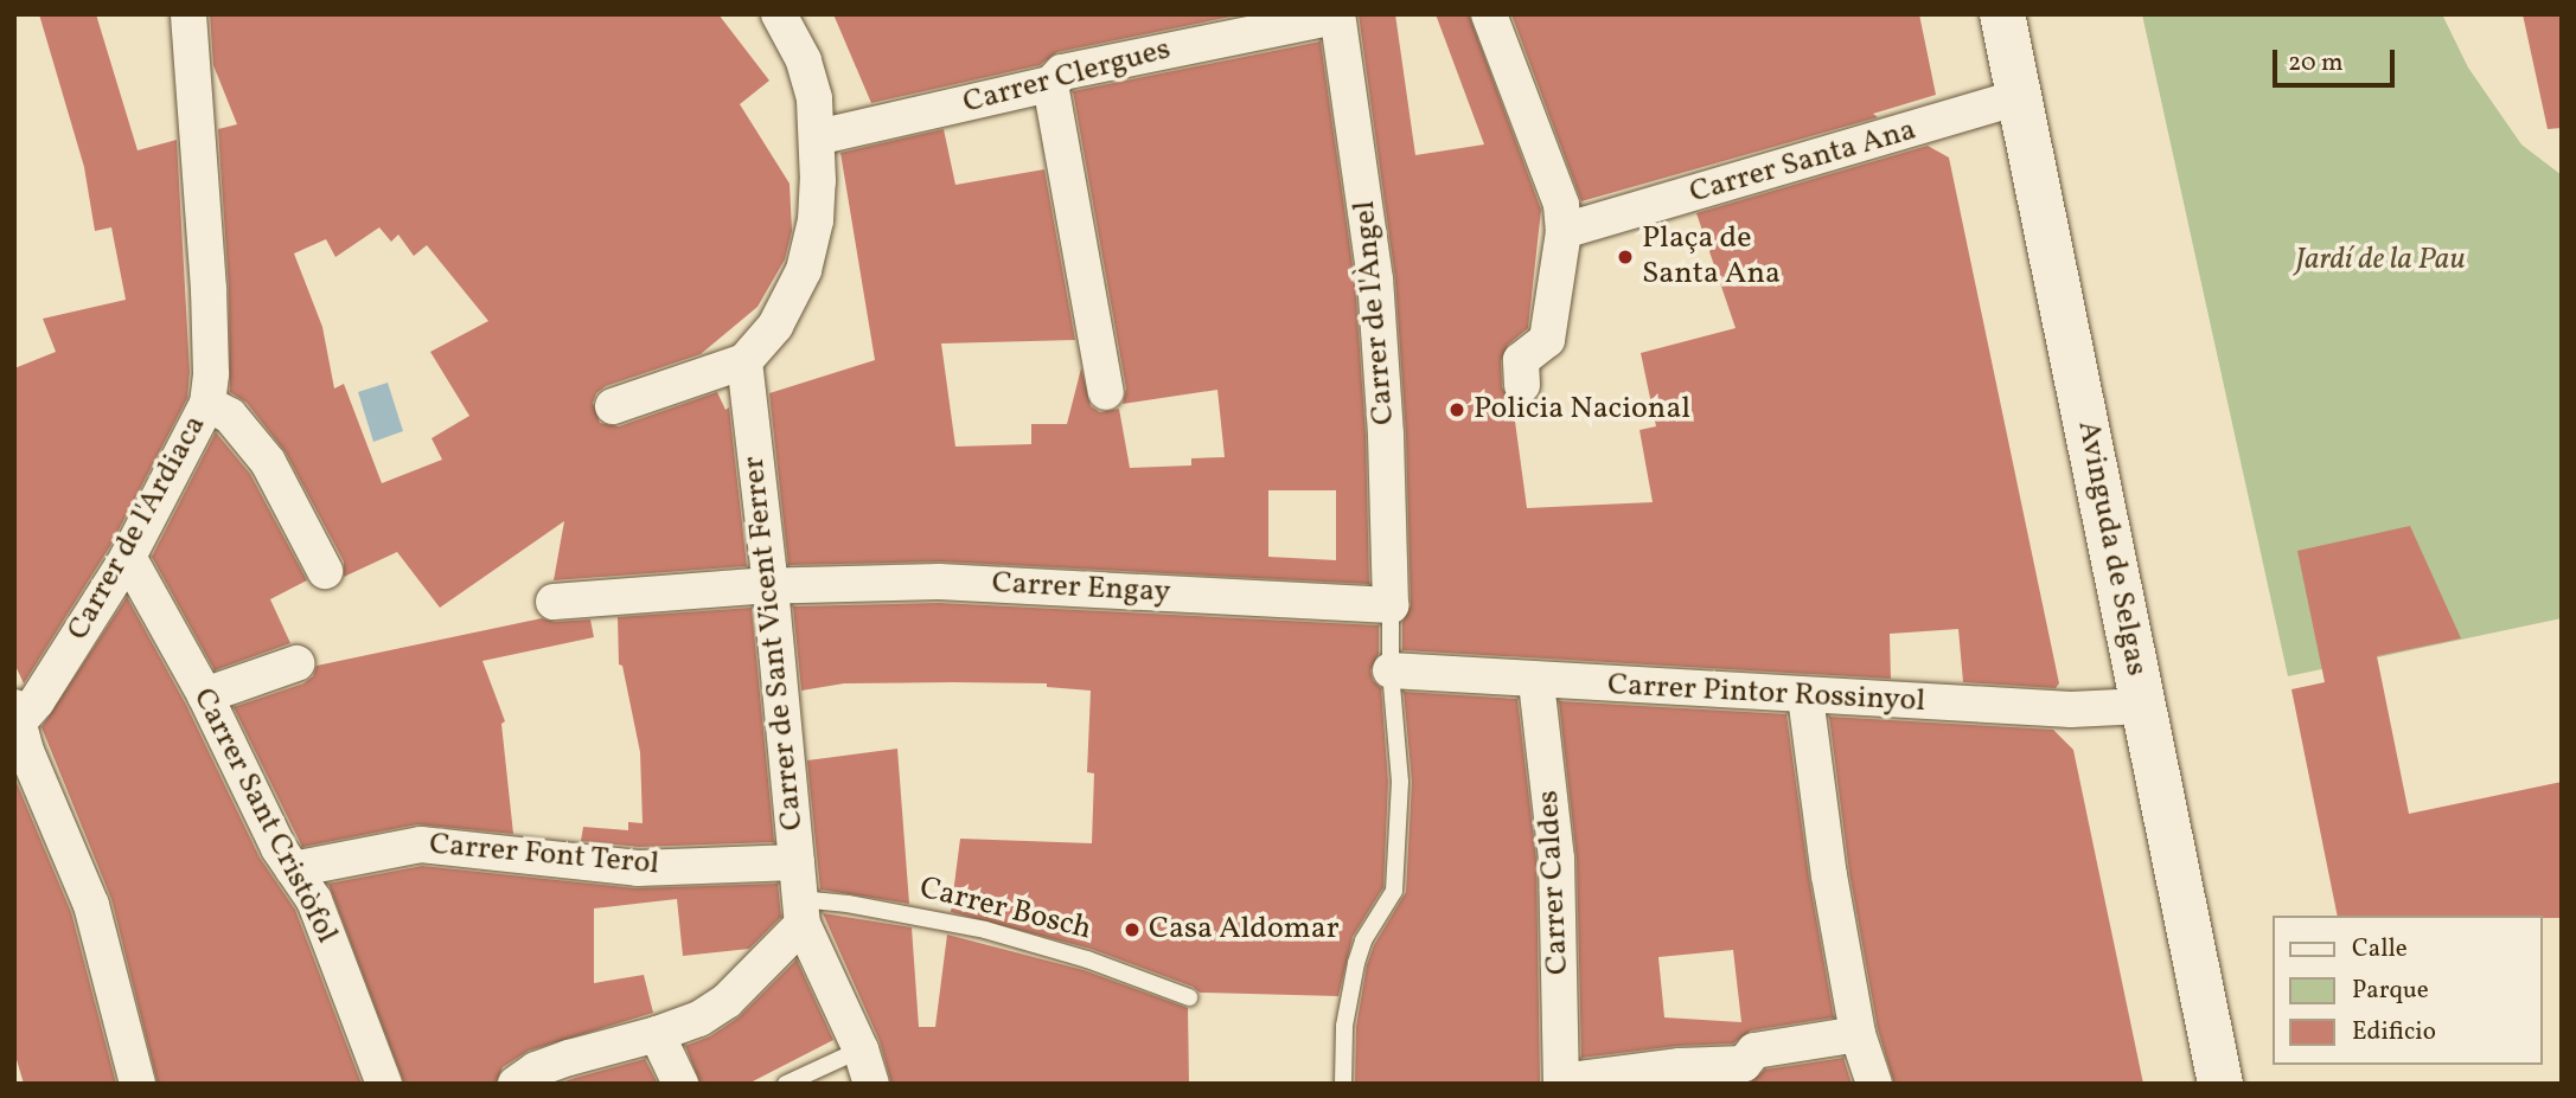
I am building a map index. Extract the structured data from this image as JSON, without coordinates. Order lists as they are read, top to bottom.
{
  "streets": {
    "street": [
      "Carrer Clergues",
      "Carrer Santa Ana",
      "Carrer de l'Àngel",
      "Carrer de l'Ardiaca",
      "Avinguda de Selgas",
      "Carrer Engay",
      "Carrer de Sant Vicent Ferrer",
      "Carrer Pintor Rossinyol",
      "Carrer Sant Cristòfol",
      "Carrer Font Terol",
      "Carrer Caldes"
    ],
    "lane": ["Carrer Bosch"]
  },
  "crossings": [
    ["Carrer Clergues", "Carrer de l'Àngel"],
    ["Carrer Santa Ana", "Avinguda de Selgas"],
    ["Carrer de l'Àngel", "Carrer Engay"],
    ["Carrer de l'Ardiaca", "Carrer Sant Cristòfol"],
    ["Avinguda de Selgas", "Carrer Pintor Rossinyol"],
    ["Carrer Engay", "Carrer de Sant Vicent Ferrer"],
    ["Carrer de Sant Vicent Ferrer", "Carrer Font Terol"],
    ["Carrer de Sant Vicent Ferrer", "Carrer Bosch"],
    ["Carrer Pintor Rossinyol", "Carrer Caldes"],
    ["Carrer Sant Cristòfol", "Carrer Font Terol"]
  ],
  "parks": ["Jardí de la Pau"],
  "places": ["Plaça de Santa Ana", "Policia Nacional", "Casa Aldomar"],
  "legend": ["Calle", "Parque", "Edificio"],
  "scale_bar": "20 m"
}
